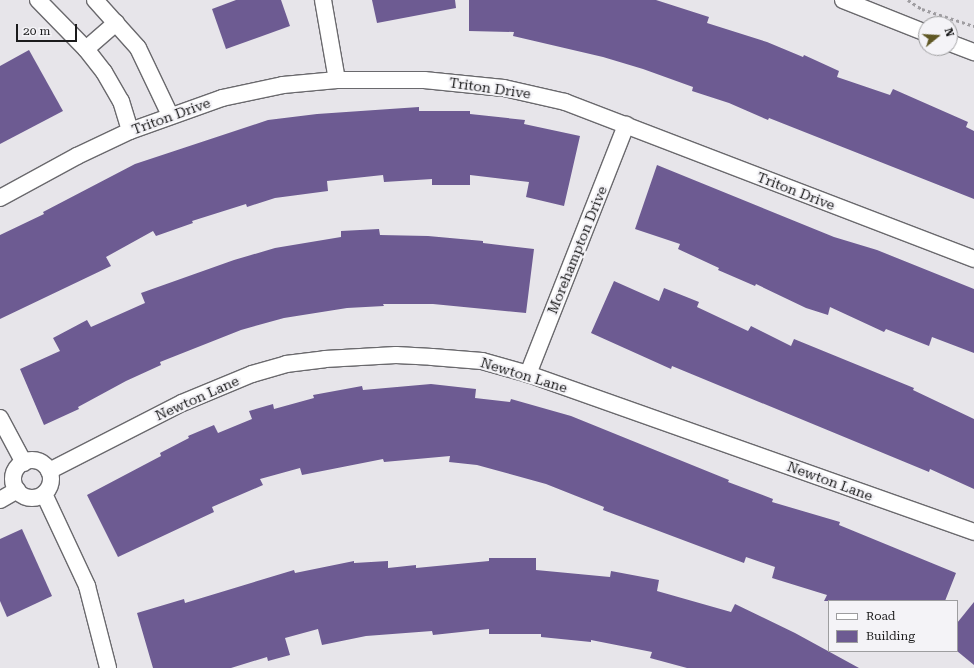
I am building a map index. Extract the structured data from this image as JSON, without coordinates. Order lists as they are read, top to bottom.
{
  "streets": {
    "street": ["Triton Drive", "Morehampton Drive", "Newton Lane"]
  },
  "crossings": [
    ["Triton Drive", "Morehampton Drive"],
    ["Morehampton Drive", "Newton Lane"]
  ],
  "legend": ["Road", "Building"],
  "scale_bar": "20 m",
  "north": "right"
}
